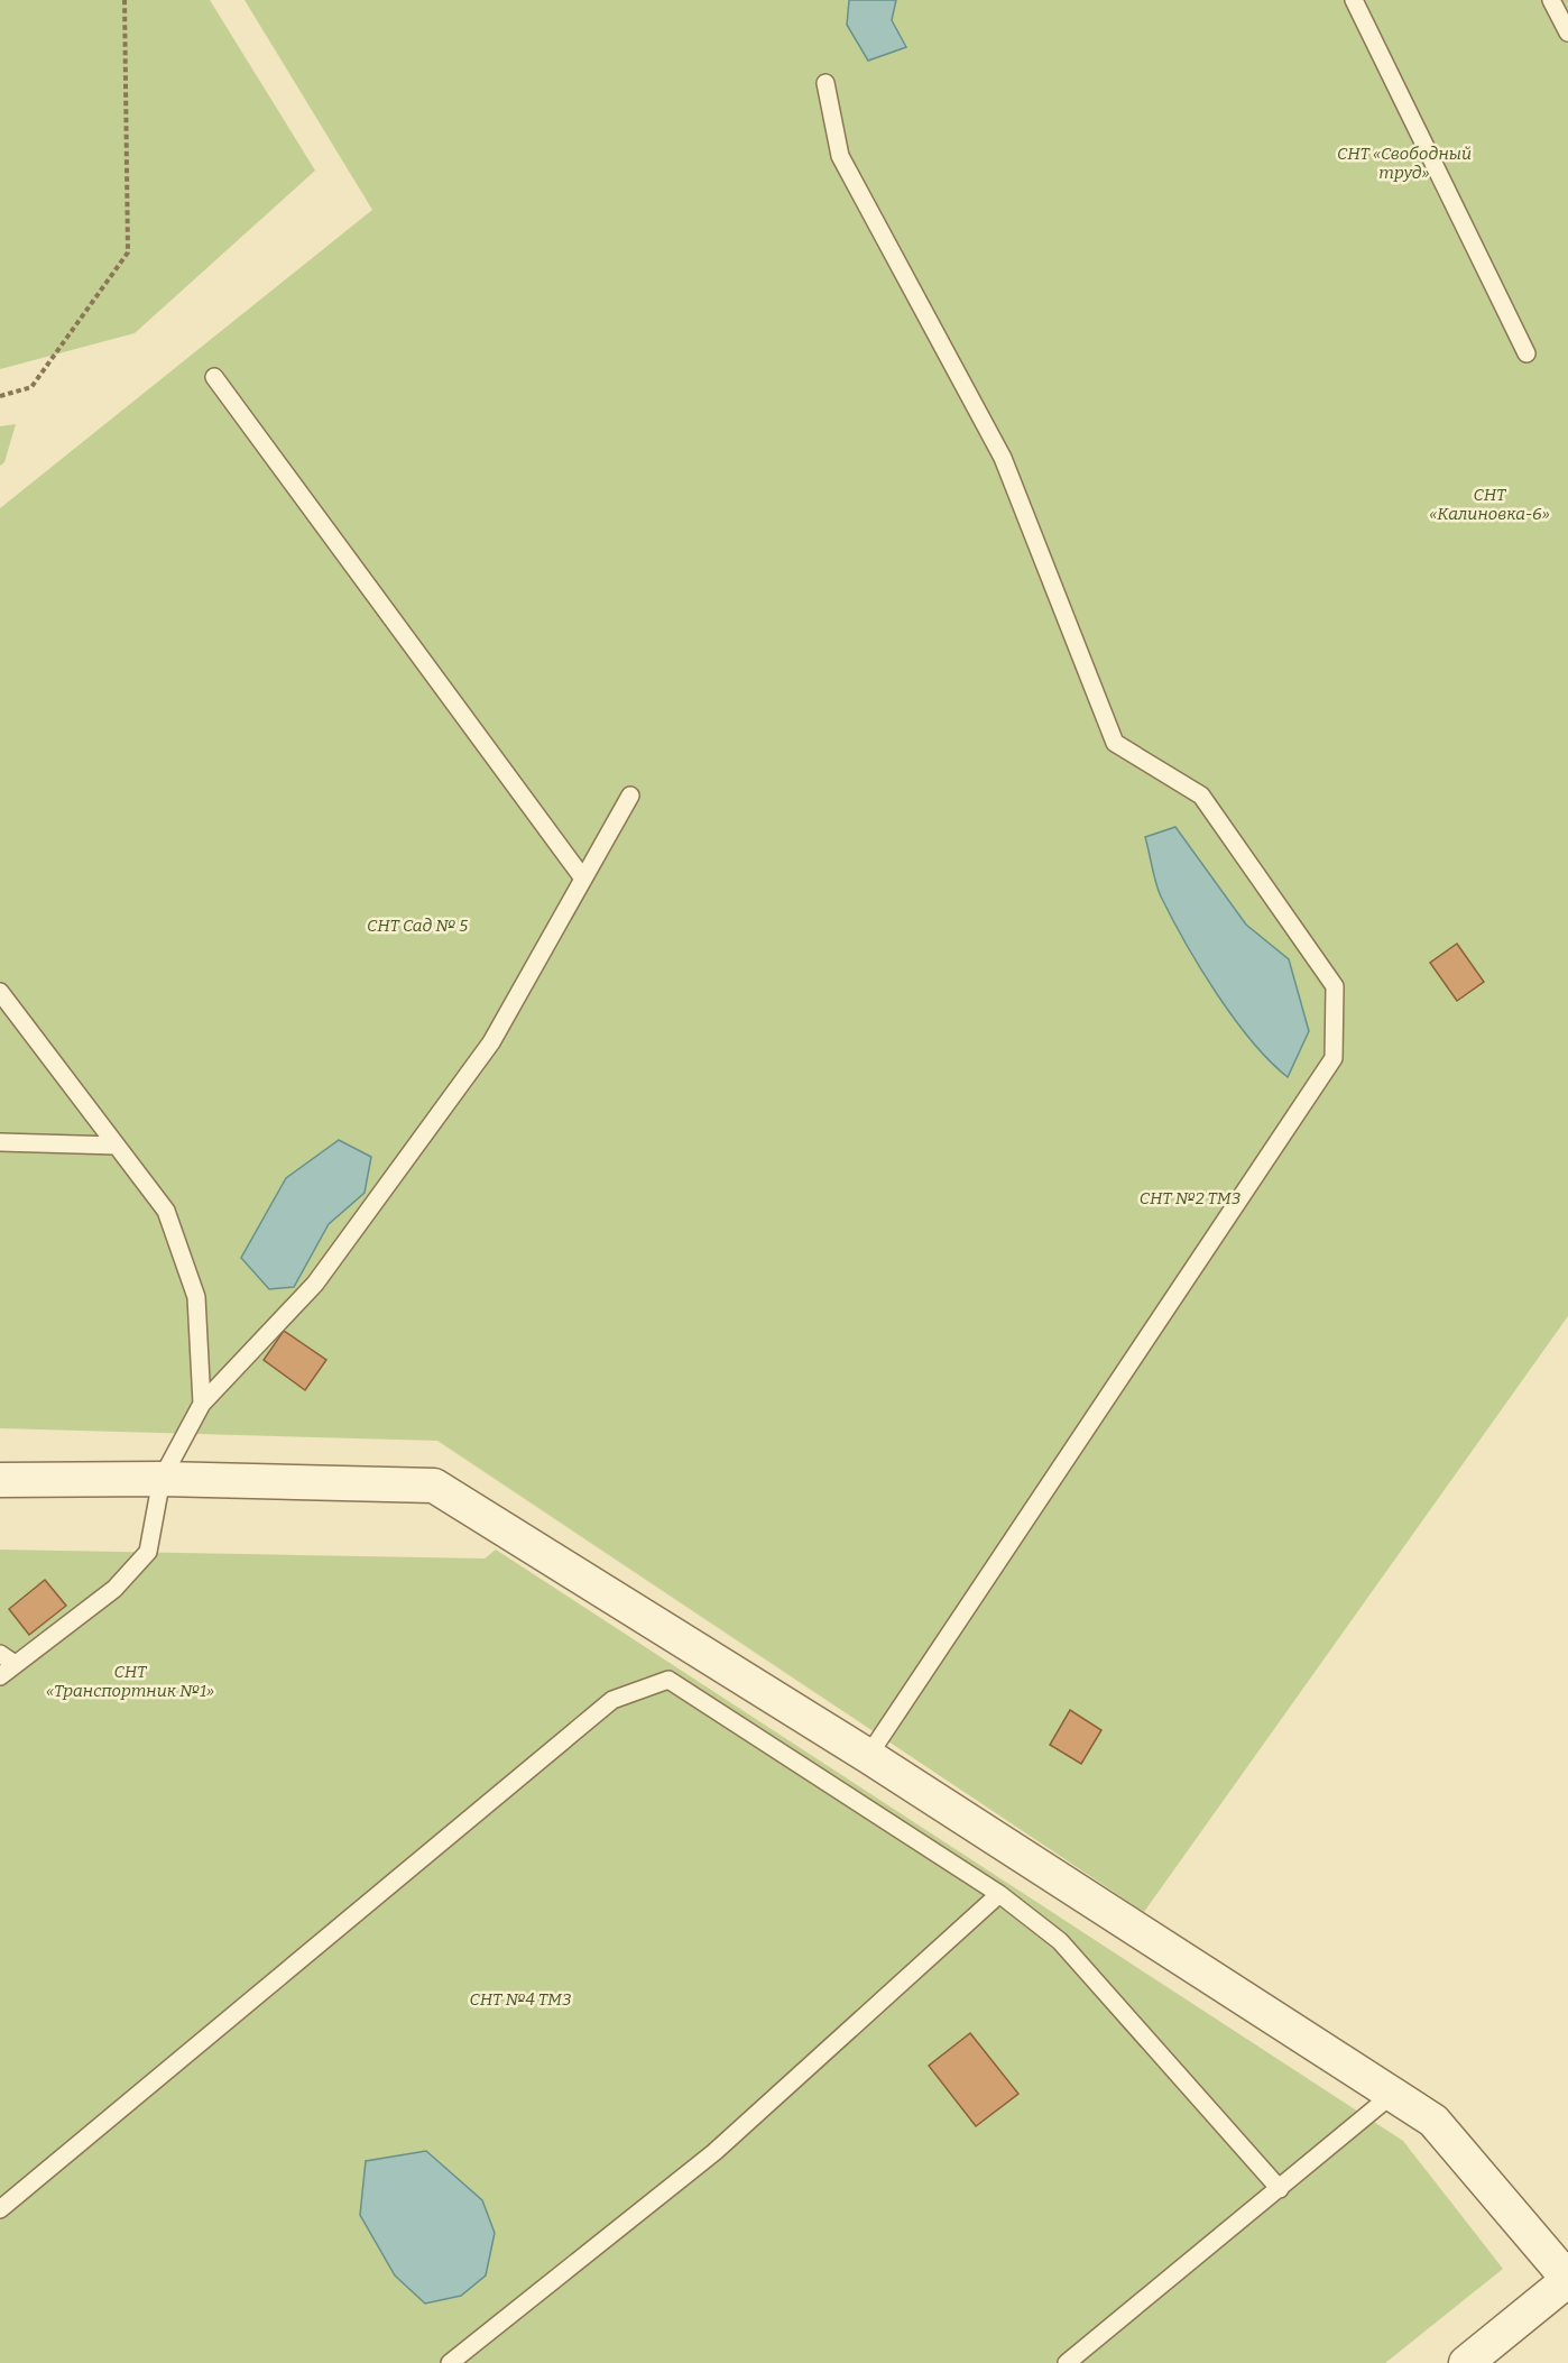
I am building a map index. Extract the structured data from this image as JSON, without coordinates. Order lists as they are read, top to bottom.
{
  "parks": [
    "СНТ «Свободный труд»",
    "СНТ «Калиновка-6»",
    "СНТ Сад № 5",
    "СНТ №2 ТМЗ",
    "СНТ «Транспортник №1»",
    "СНТ №4 ТМЗ"
  ]
}
